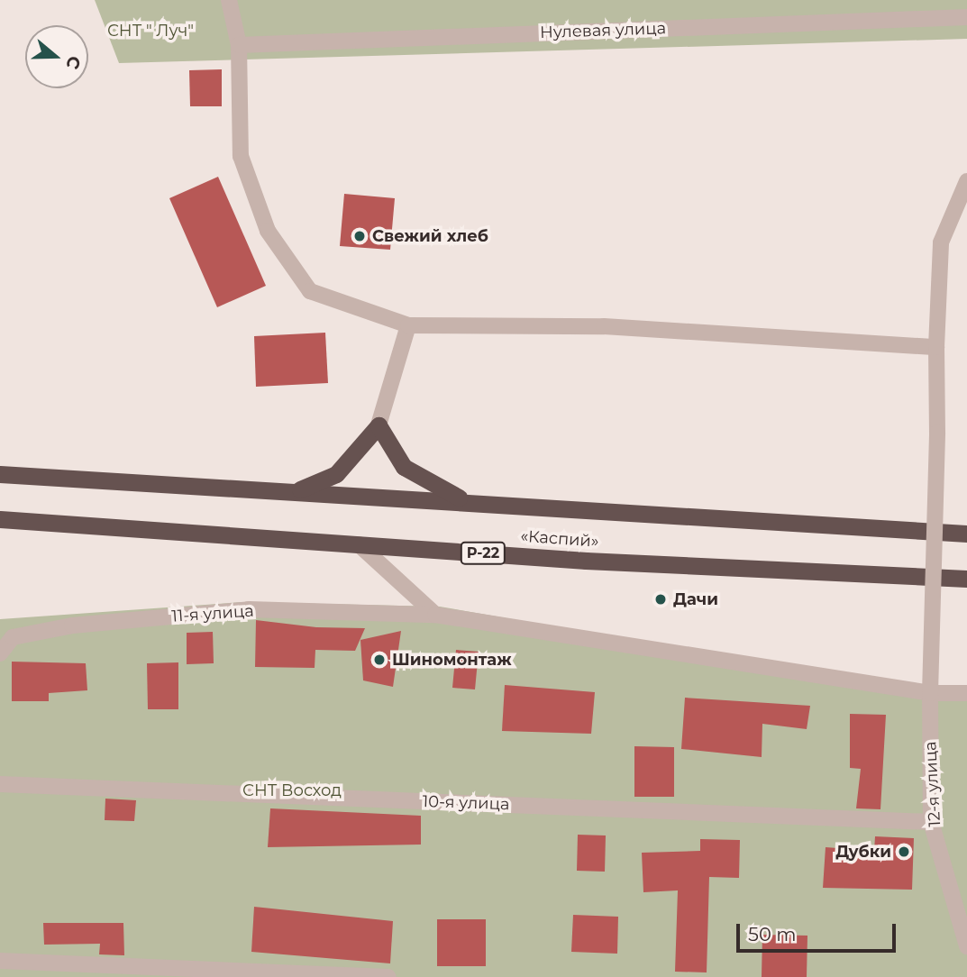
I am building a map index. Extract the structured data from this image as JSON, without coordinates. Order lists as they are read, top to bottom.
{
  "streets": {
    "highway": ["«Каспий»", "Р-22"],
    "street": [
      "Нулевая улица",
      "11-я улица",
      "12-я улица",
      "10-я улица"
    ]
  },
  "crossings": [
    ["11-я улица", "12-я улица"],
    ["12-я улица", "10-я улица"]
  ],
  "parks": ["СНТ \" Луч\"", "СНТ Восход"],
  "places": [
    "Свежий хлеб",
    "Дачи",
    "Шиномонтаж",
    "Дубки"
  ],
  "scale_bar": "50 m",
  "north": "right"
}
